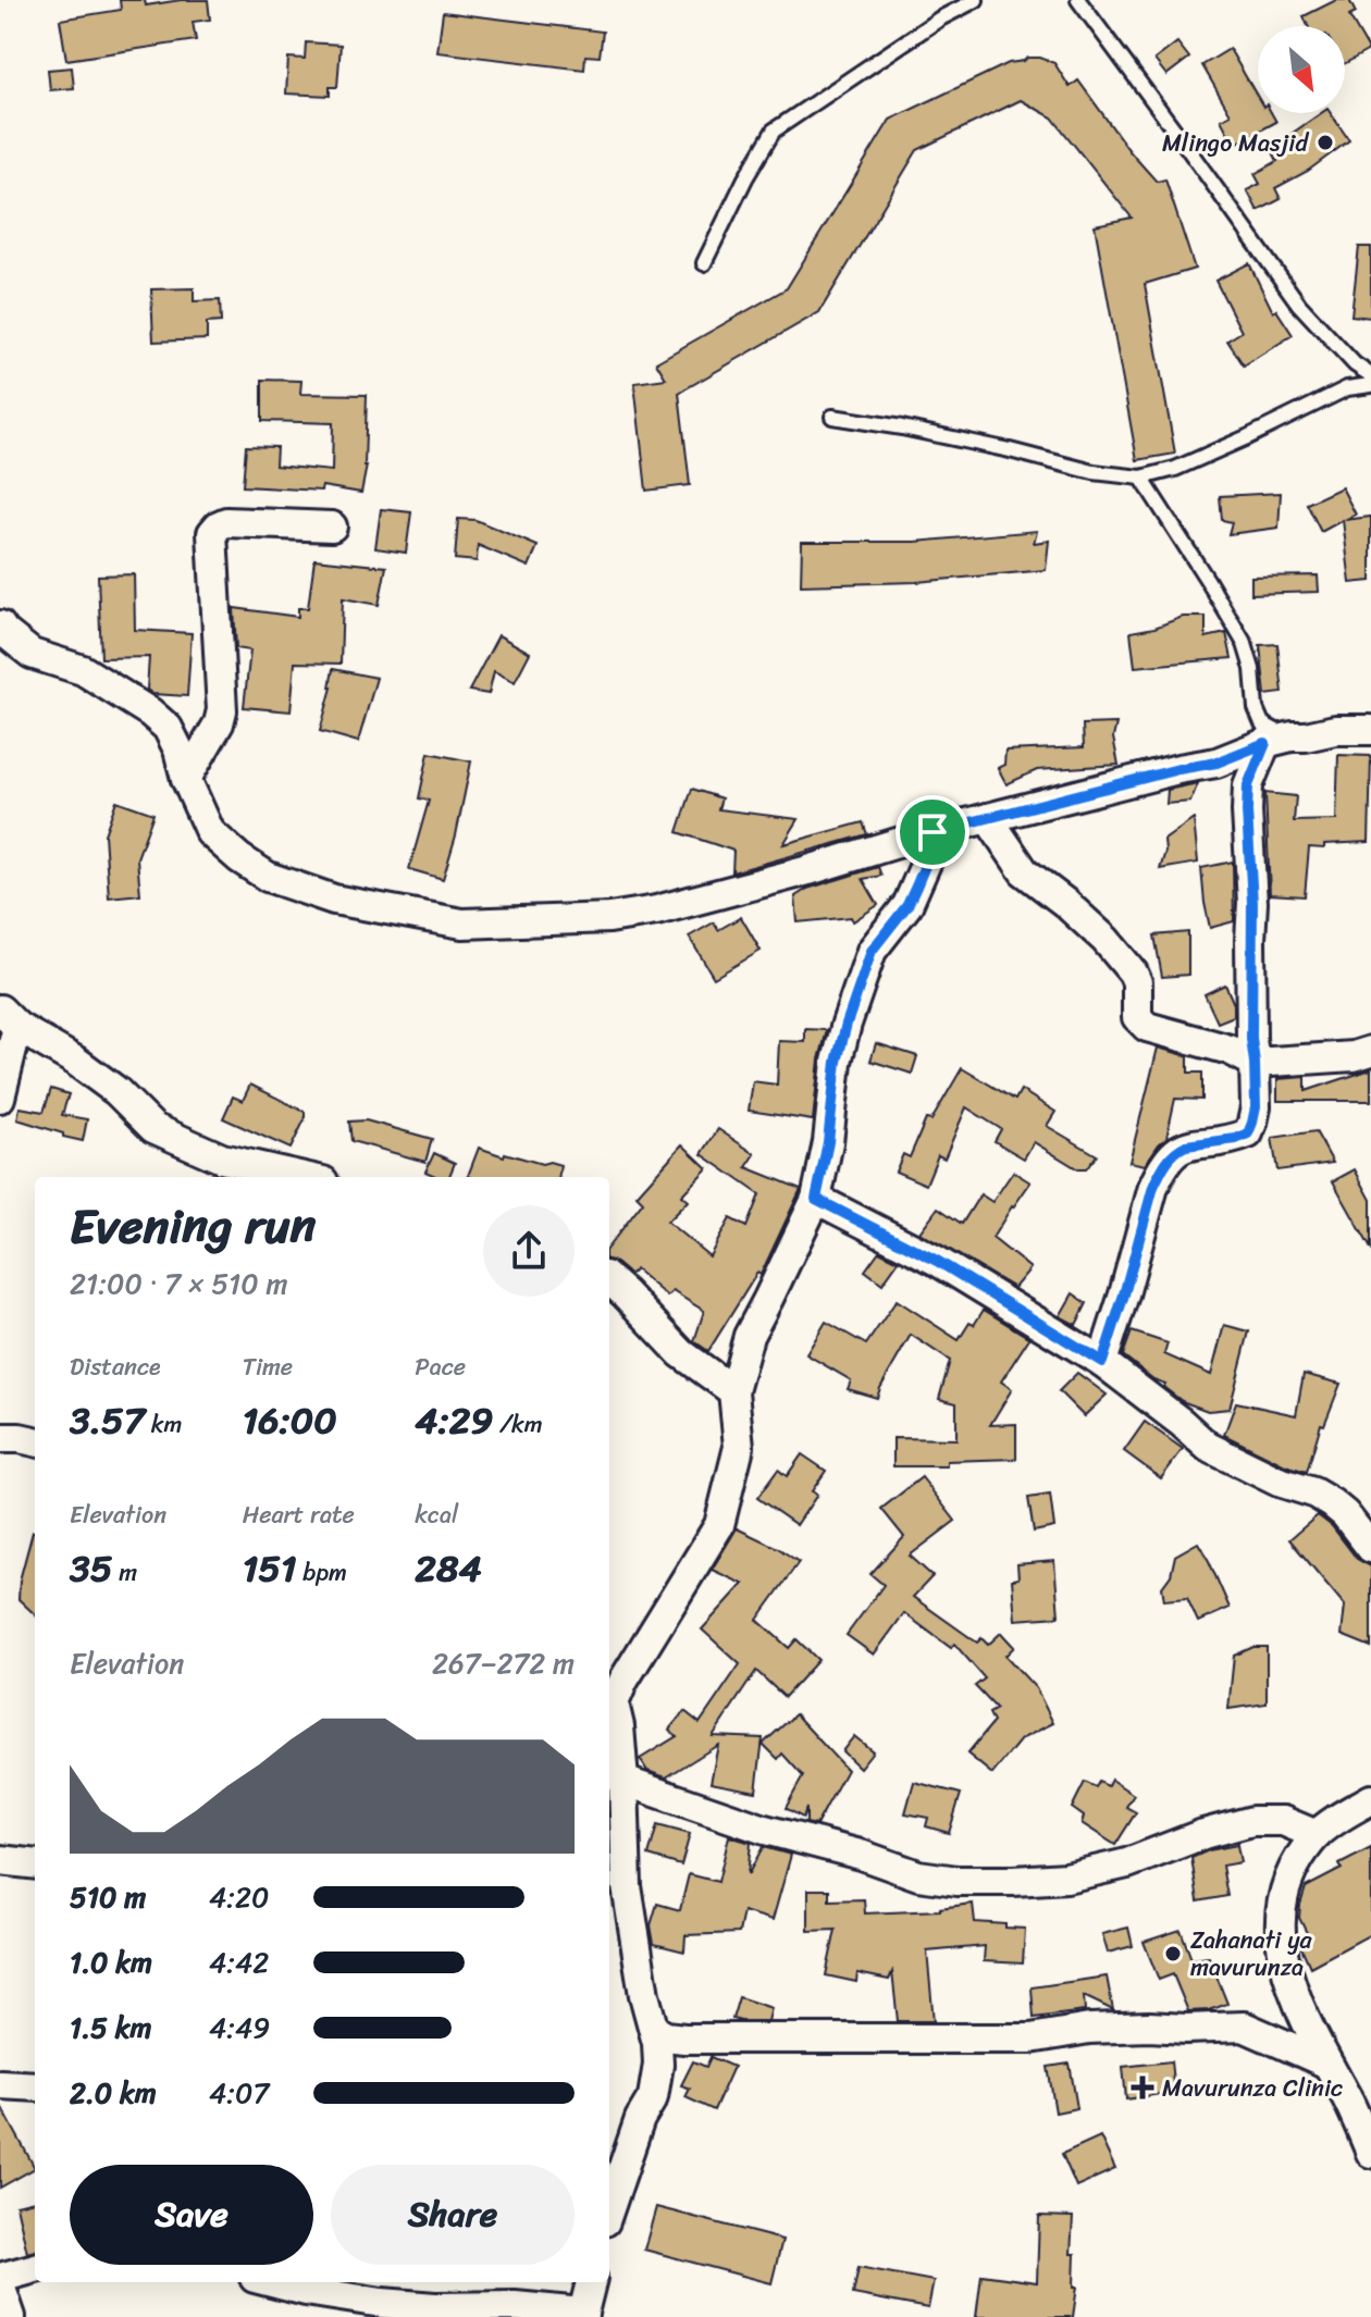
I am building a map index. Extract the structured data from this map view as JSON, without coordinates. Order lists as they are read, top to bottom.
{
  "places": {
    "other": ["Mlingo Masjid", "Zahanati ya mavurunza"],
    "health": ["Mavurunza Clinic"]
  },
  "north": "bottom right",
  "page": {
    "heading": ["Evening run", "21:00 · 7 × 510 m"],
    "stats": [
      ["Distance", "3.57 km"],
      ["Time", "16:00"],
      ["Pace", "4:29 /km"],
      ["Elevation", "35 m"],
      ["Heart rate", "151 bpm"],
      ["kcal", "284"]
    ],
    "chart": ["Elevation", "267–272 m"],
    "list": [
      {
        "name": "510 m",
        "note": "4:20"
      },
      {
        "name": "1.0 km",
        "note": "4:42"
      },
      {
        "name": "1.5 km",
        "note": "4:49"
      },
      {
        "name": "2.0 km",
        "note": "4:07"
      }
    ],
    "buttons": ["Save", "Share"]
  }
}
